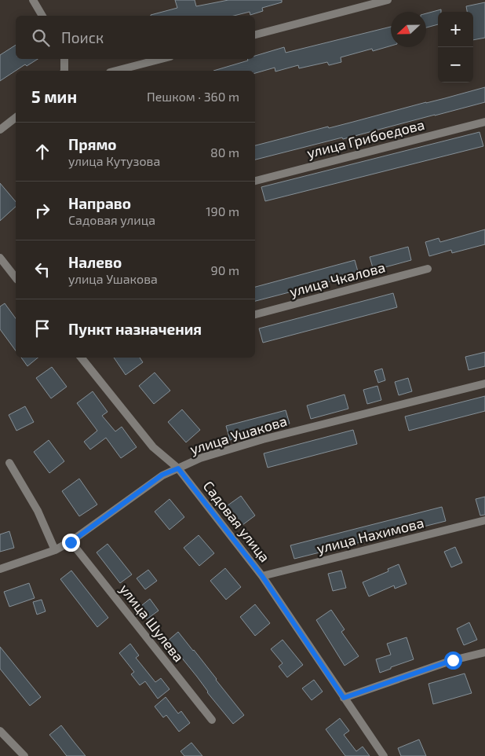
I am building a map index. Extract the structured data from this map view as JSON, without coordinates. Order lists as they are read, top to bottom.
{
  "streets": {
    "street": [
      "улица Грибоедова",
      "улица Чкалова",
      "улица Ушакова",
      "Садовая улица",
      "улица Нахимова",
      "улица Шулева"
    ]
  },
  "crossings": [
    ["улица Ушакова", "Садовая улица"],
    ["улица Ушакова", "улица Шулева"],
    ["Садовая улица", "улица Нахимова"]
  ],
  "north": "left",
  "page": {
    "map_buttons": ["+", "−"],
    "search": "Поиск",
    "heading": ["5 мин", "Пешком · 360 m"],
    "list": [
      ["Прямо", "улица Кутузова", "80 m"],
      ["Направо", "Садовая улица", "190 m"],
      ["Налево", "улица Ушакова", "90 m"],
      "Пункт назначения"
    ]
  }
}
